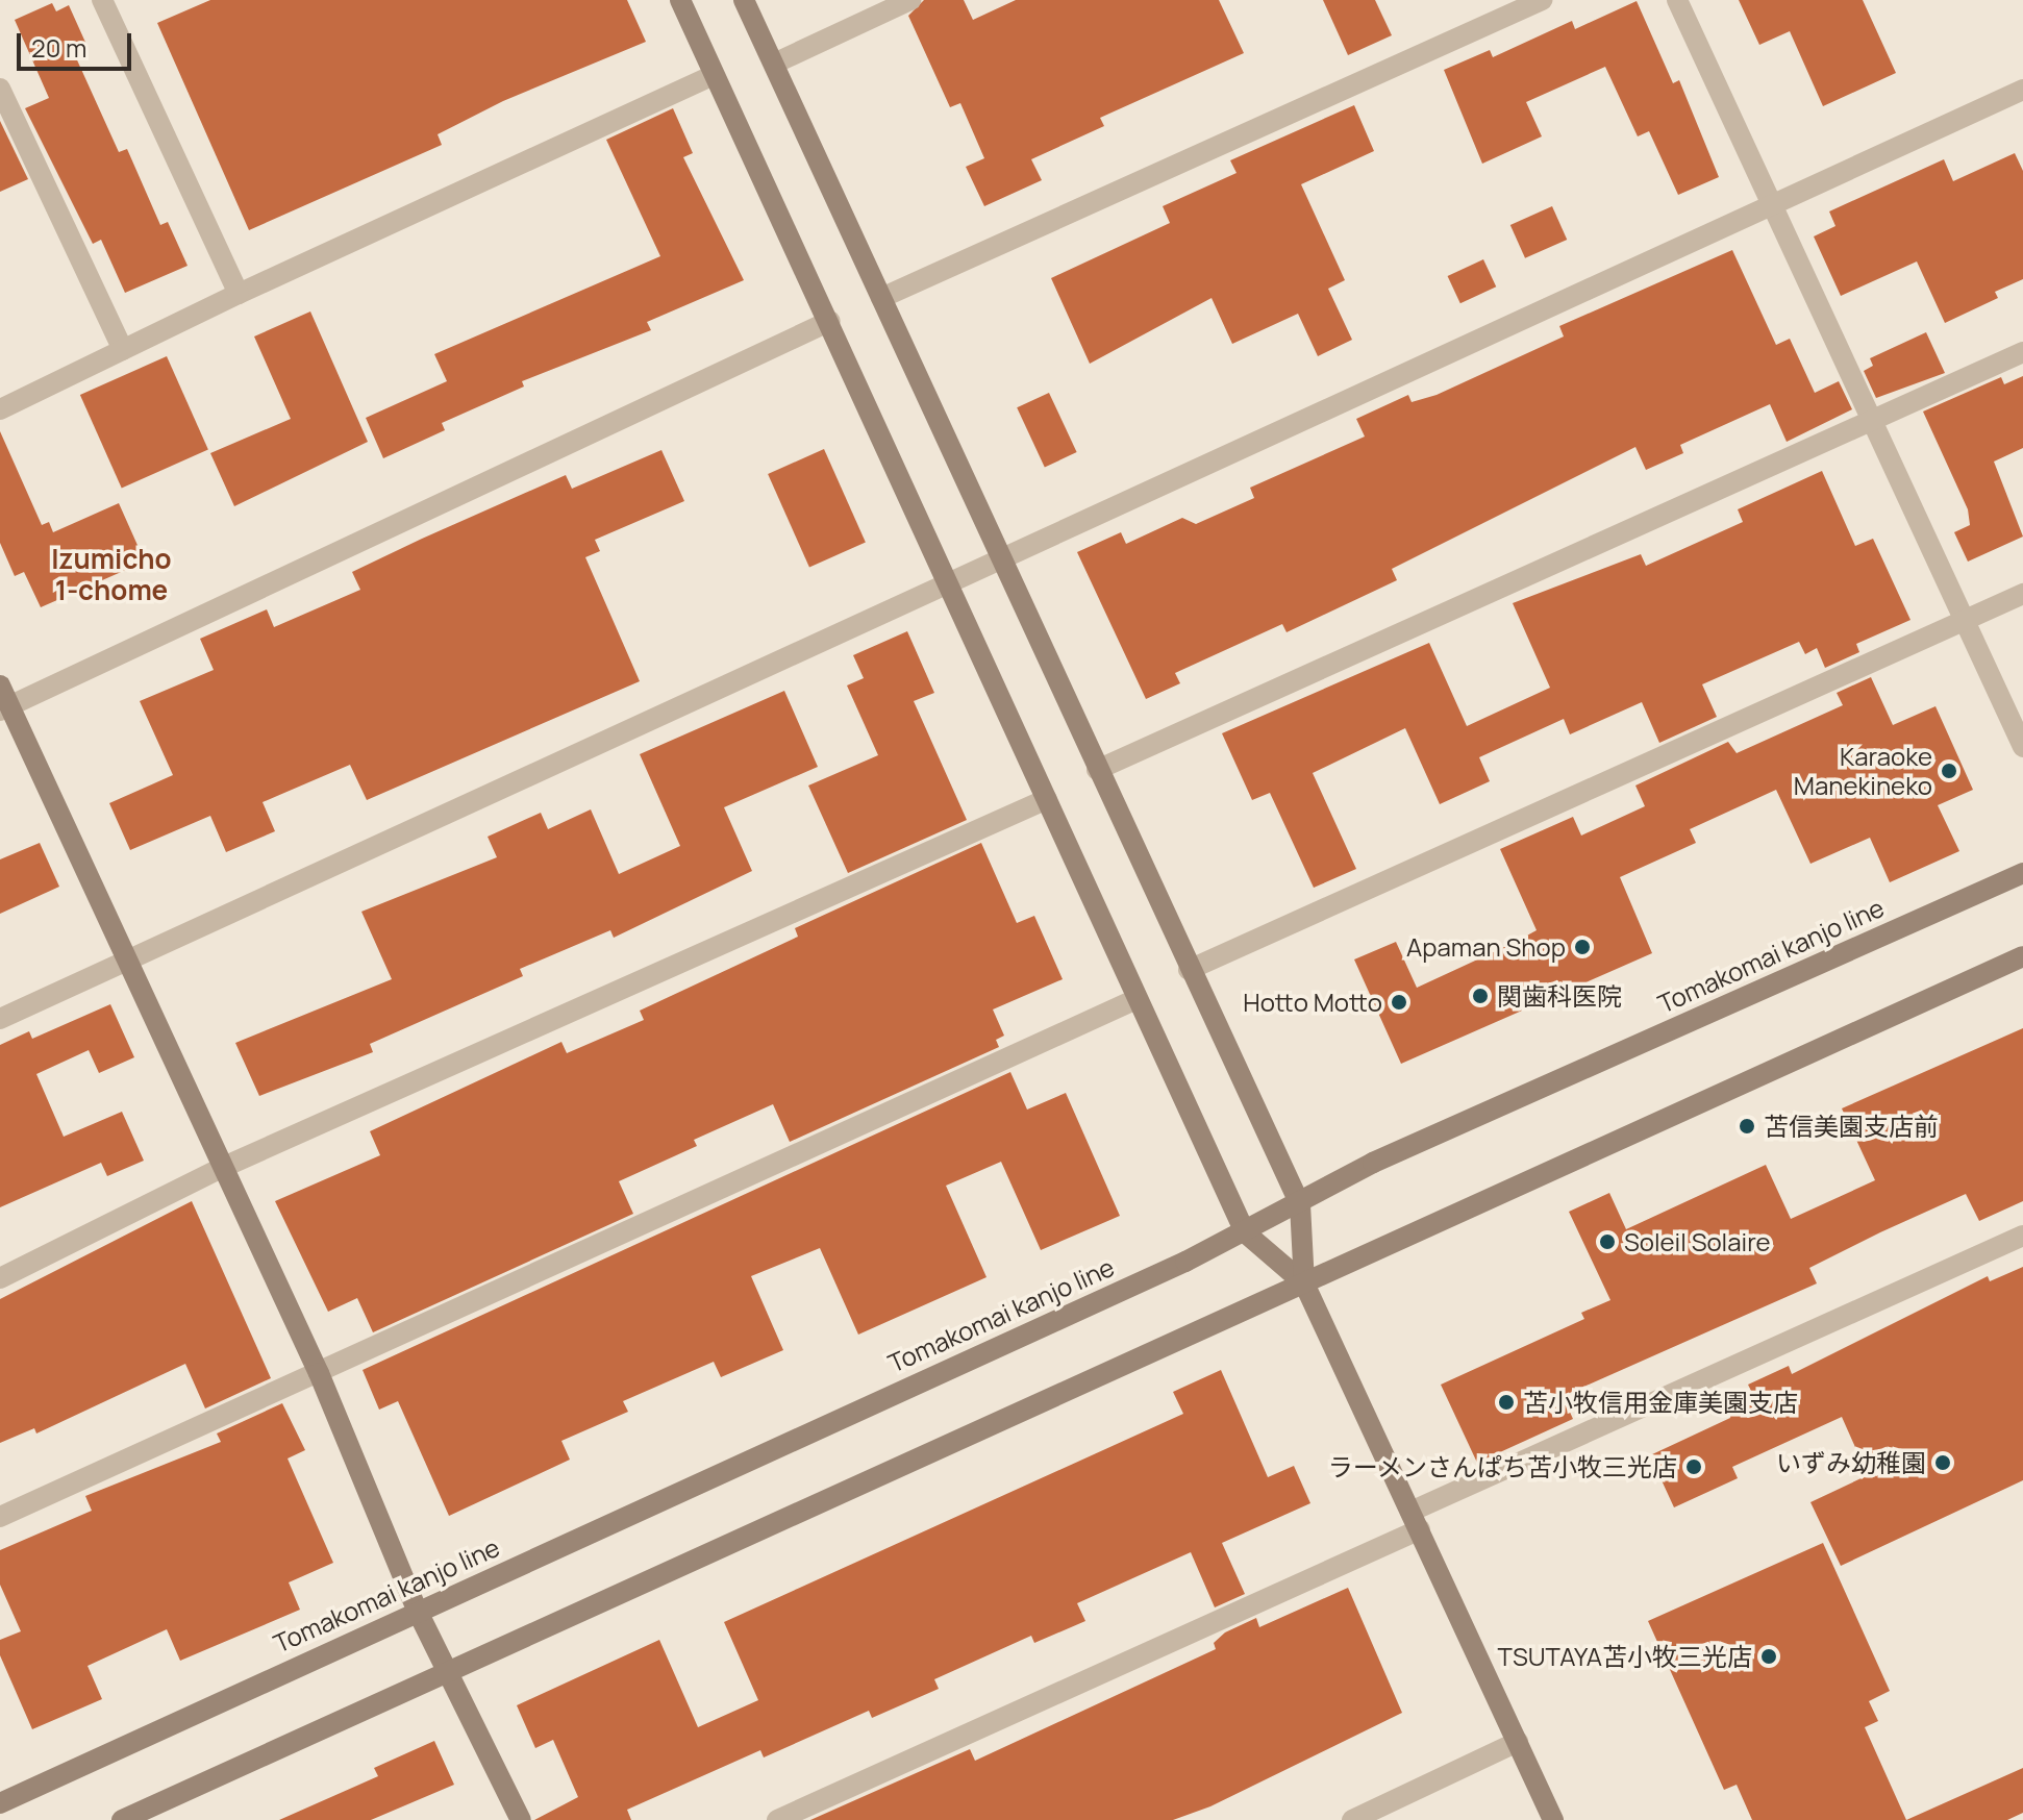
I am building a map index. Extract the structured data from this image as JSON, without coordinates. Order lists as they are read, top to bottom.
{
  "streets": {
    "street": ["Tomakomai kanjo line"]
  },
  "districts": ["Izumicho 1-chome"],
  "places": [
    "Karaoke Manekineko",
    "Apaman Shop",
    "関歯科医院",
    "Hotto Motto",
    "苫信美園支店前",
    "Soleil Solaire",
    "苫小牧信用金庫美園支店",
    "いずみ幼稚園",
    "ラーメンさんぱち苫小牧三光店",
    "TSUTAYA苫小牧三光店"
  ],
  "scale_bar": "20 m"
}
